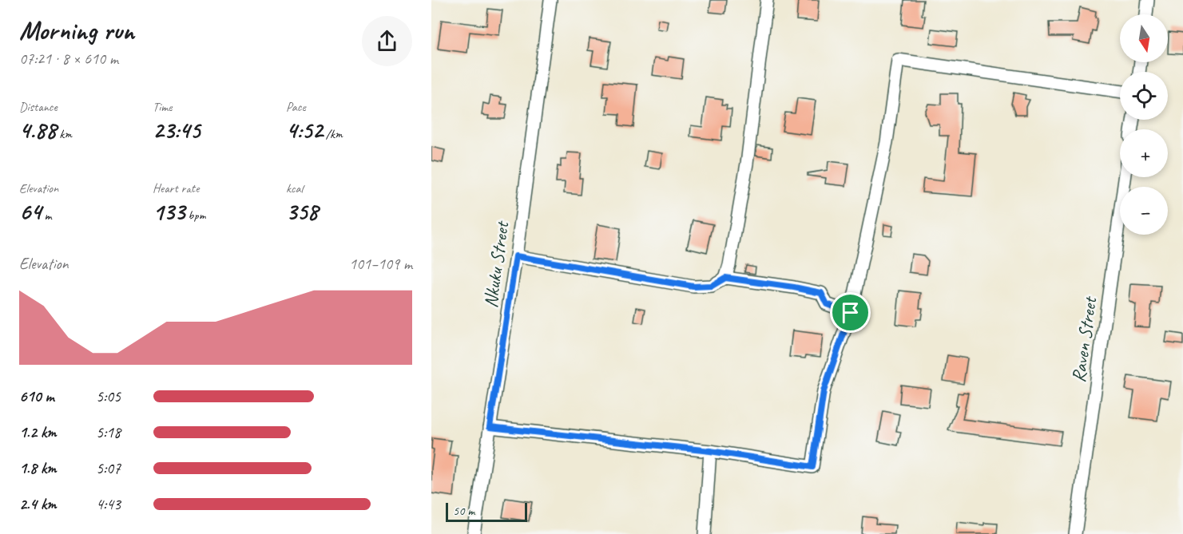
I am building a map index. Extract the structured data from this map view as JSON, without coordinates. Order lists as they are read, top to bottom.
{
  "streets": {
    "street": ["Nkuku Street", "Raven Street"]
  },
  "scale_bar": "50 m",
  "north": "bottom",
  "page": {
    "heading": ["Morning run", "07:21 · 8 × 610 m"],
    "map_buttons": ["+", "−"],
    "stats": [
      ["Distance", "4.88 km"],
      ["Time", "23:45"],
      ["Pace", "4:52 /km"],
      ["Elevation", "64 m"],
      ["Heart rate", "133 bpm"],
      ["kcal", "358"]
    ],
    "chart": ["Elevation", "101–109 m"],
    "list": [
      {
        "name": "610 m",
        "note": "5:05"
      },
      {
        "name": "1.2 km",
        "note": "5:18"
      },
      {
        "name": "1.8 km",
        "note": "5:07"
      },
      {
        "name": "2.4 km",
        "note": "4:43"
      }
    ],
    "scale": "50 m"
  }
}
